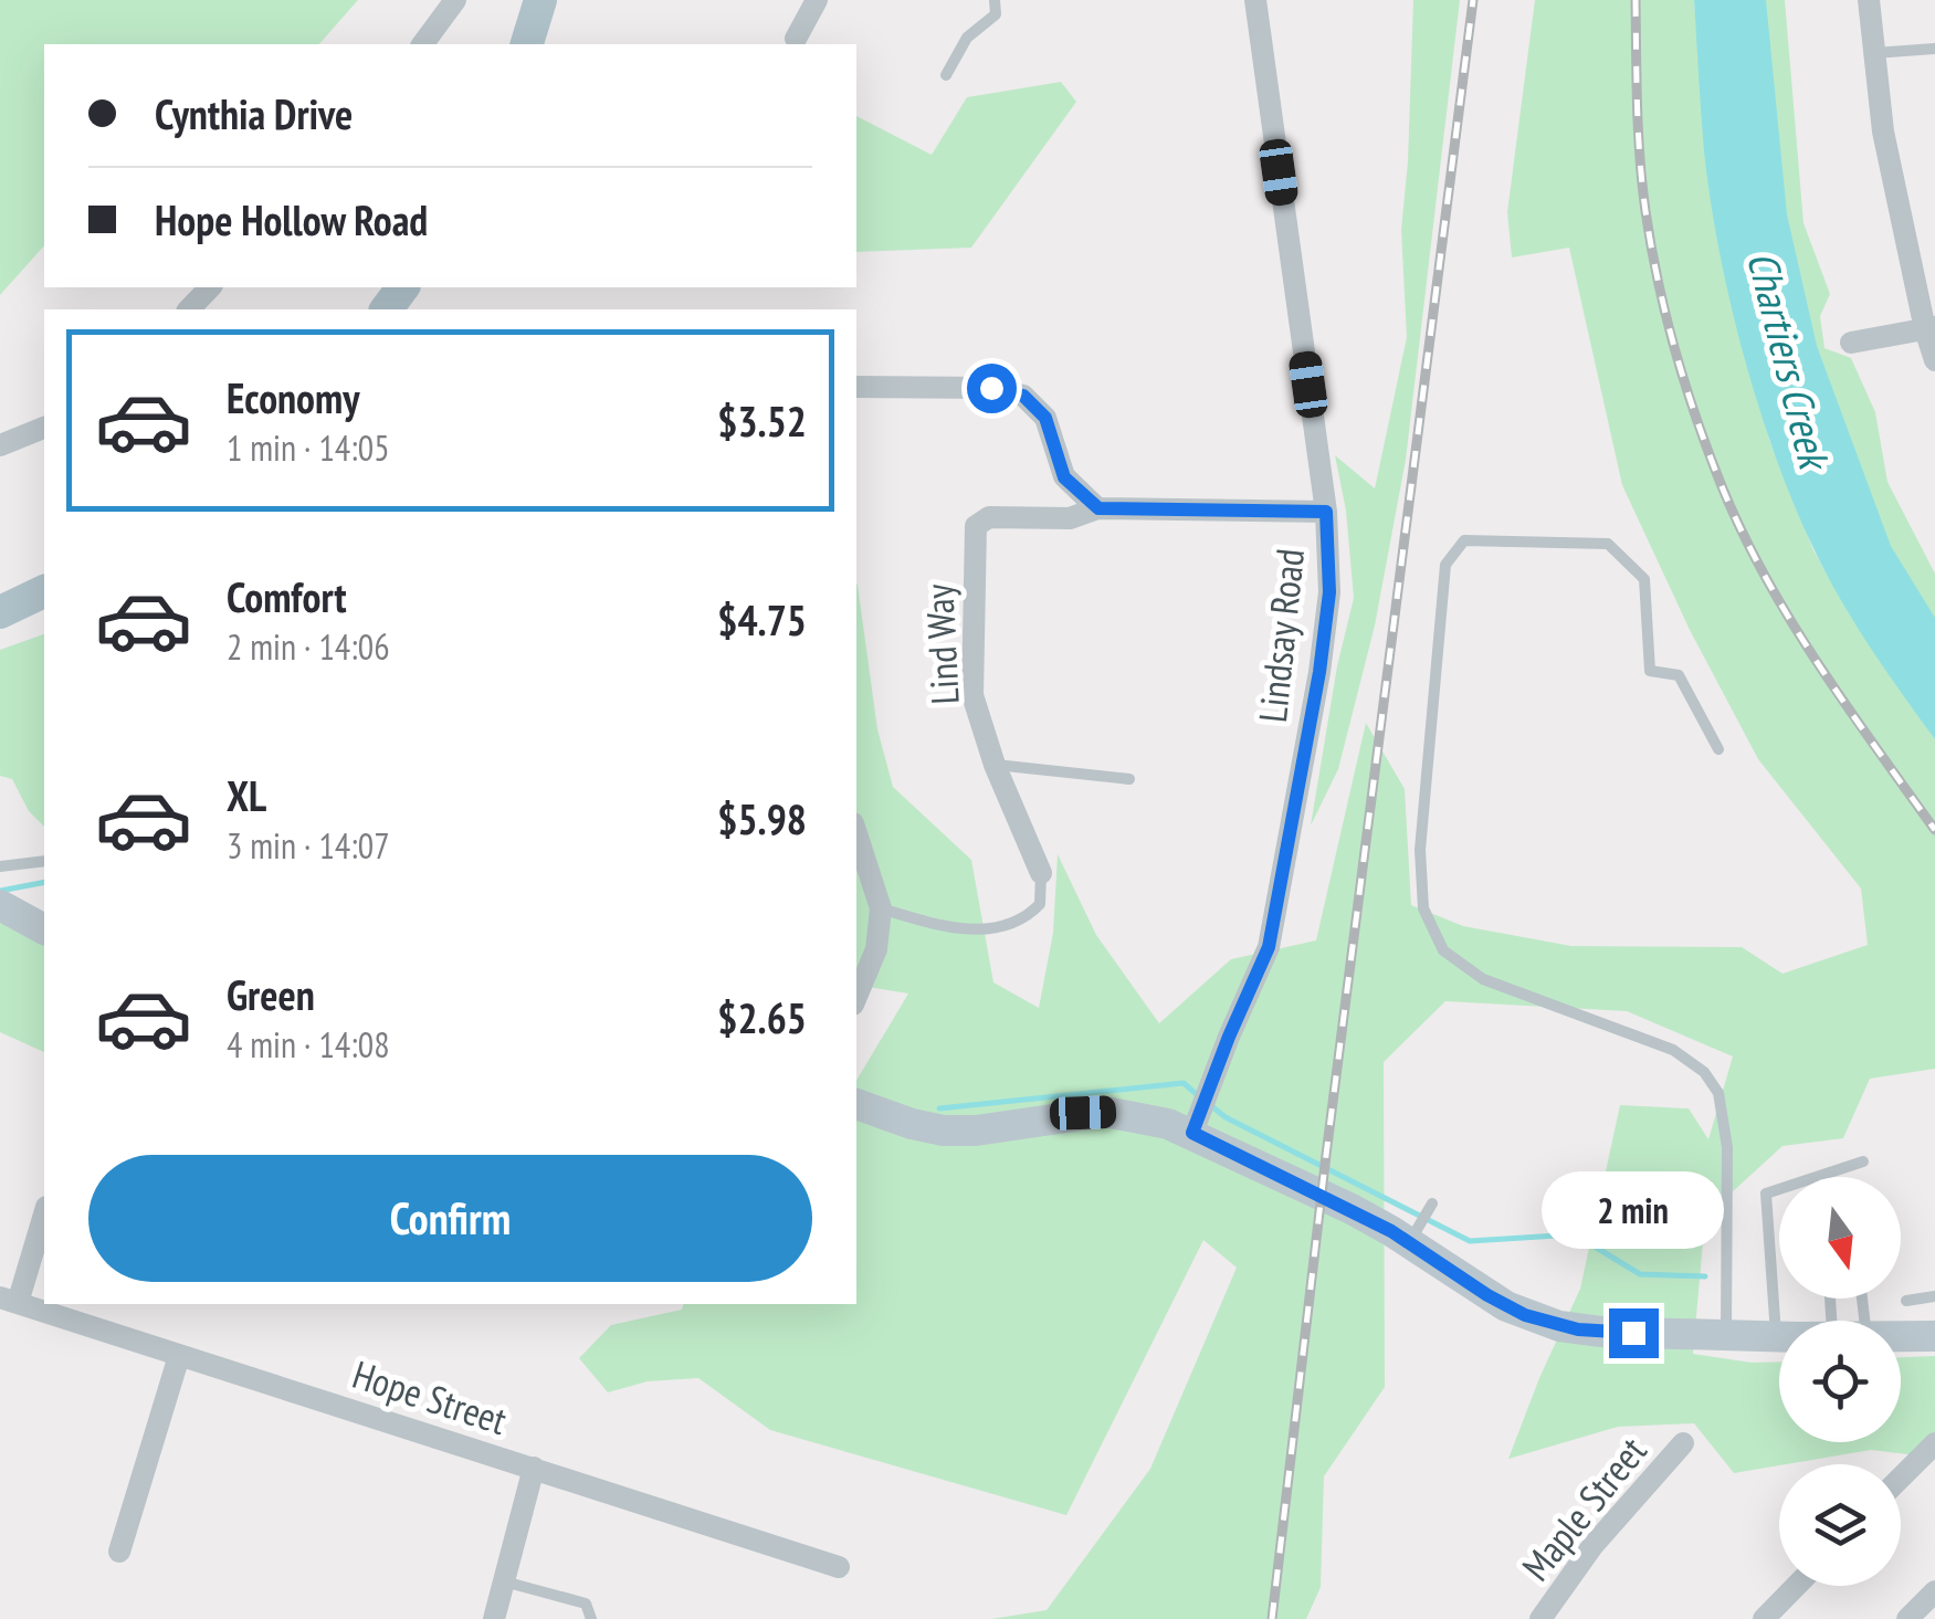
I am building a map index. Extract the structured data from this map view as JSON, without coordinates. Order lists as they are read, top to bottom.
{
  "streets": {
    "street": [
      "Lindsay Road",
      "Lind Way",
      "Hope Street",
      "Maple Street"
    ]
  },
  "water": ["Chartiers Creek"],
  "north": "bottom",
  "page": {
    "banner": ["Cynthia Drive", "Hope Hollow Road"],
    "list": [
      {
        "name": "Economy",
        "note": "1 min · 14:05",
        "value": "$3.52"
      },
      {
        "name": "Comfort",
        "note": "2 min · 14:06",
        "value": "$4.75"
      },
      {
        "name": "XL",
        "note": "3 min · 14:07",
        "value": "$5.98"
      },
      {
        "name": "Green",
        "note": "4 min · 14:08",
        "value": "$2.65"
      }
    ],
    "buttons": "Confirm",
    "bubble": "2 min"
  }
}
